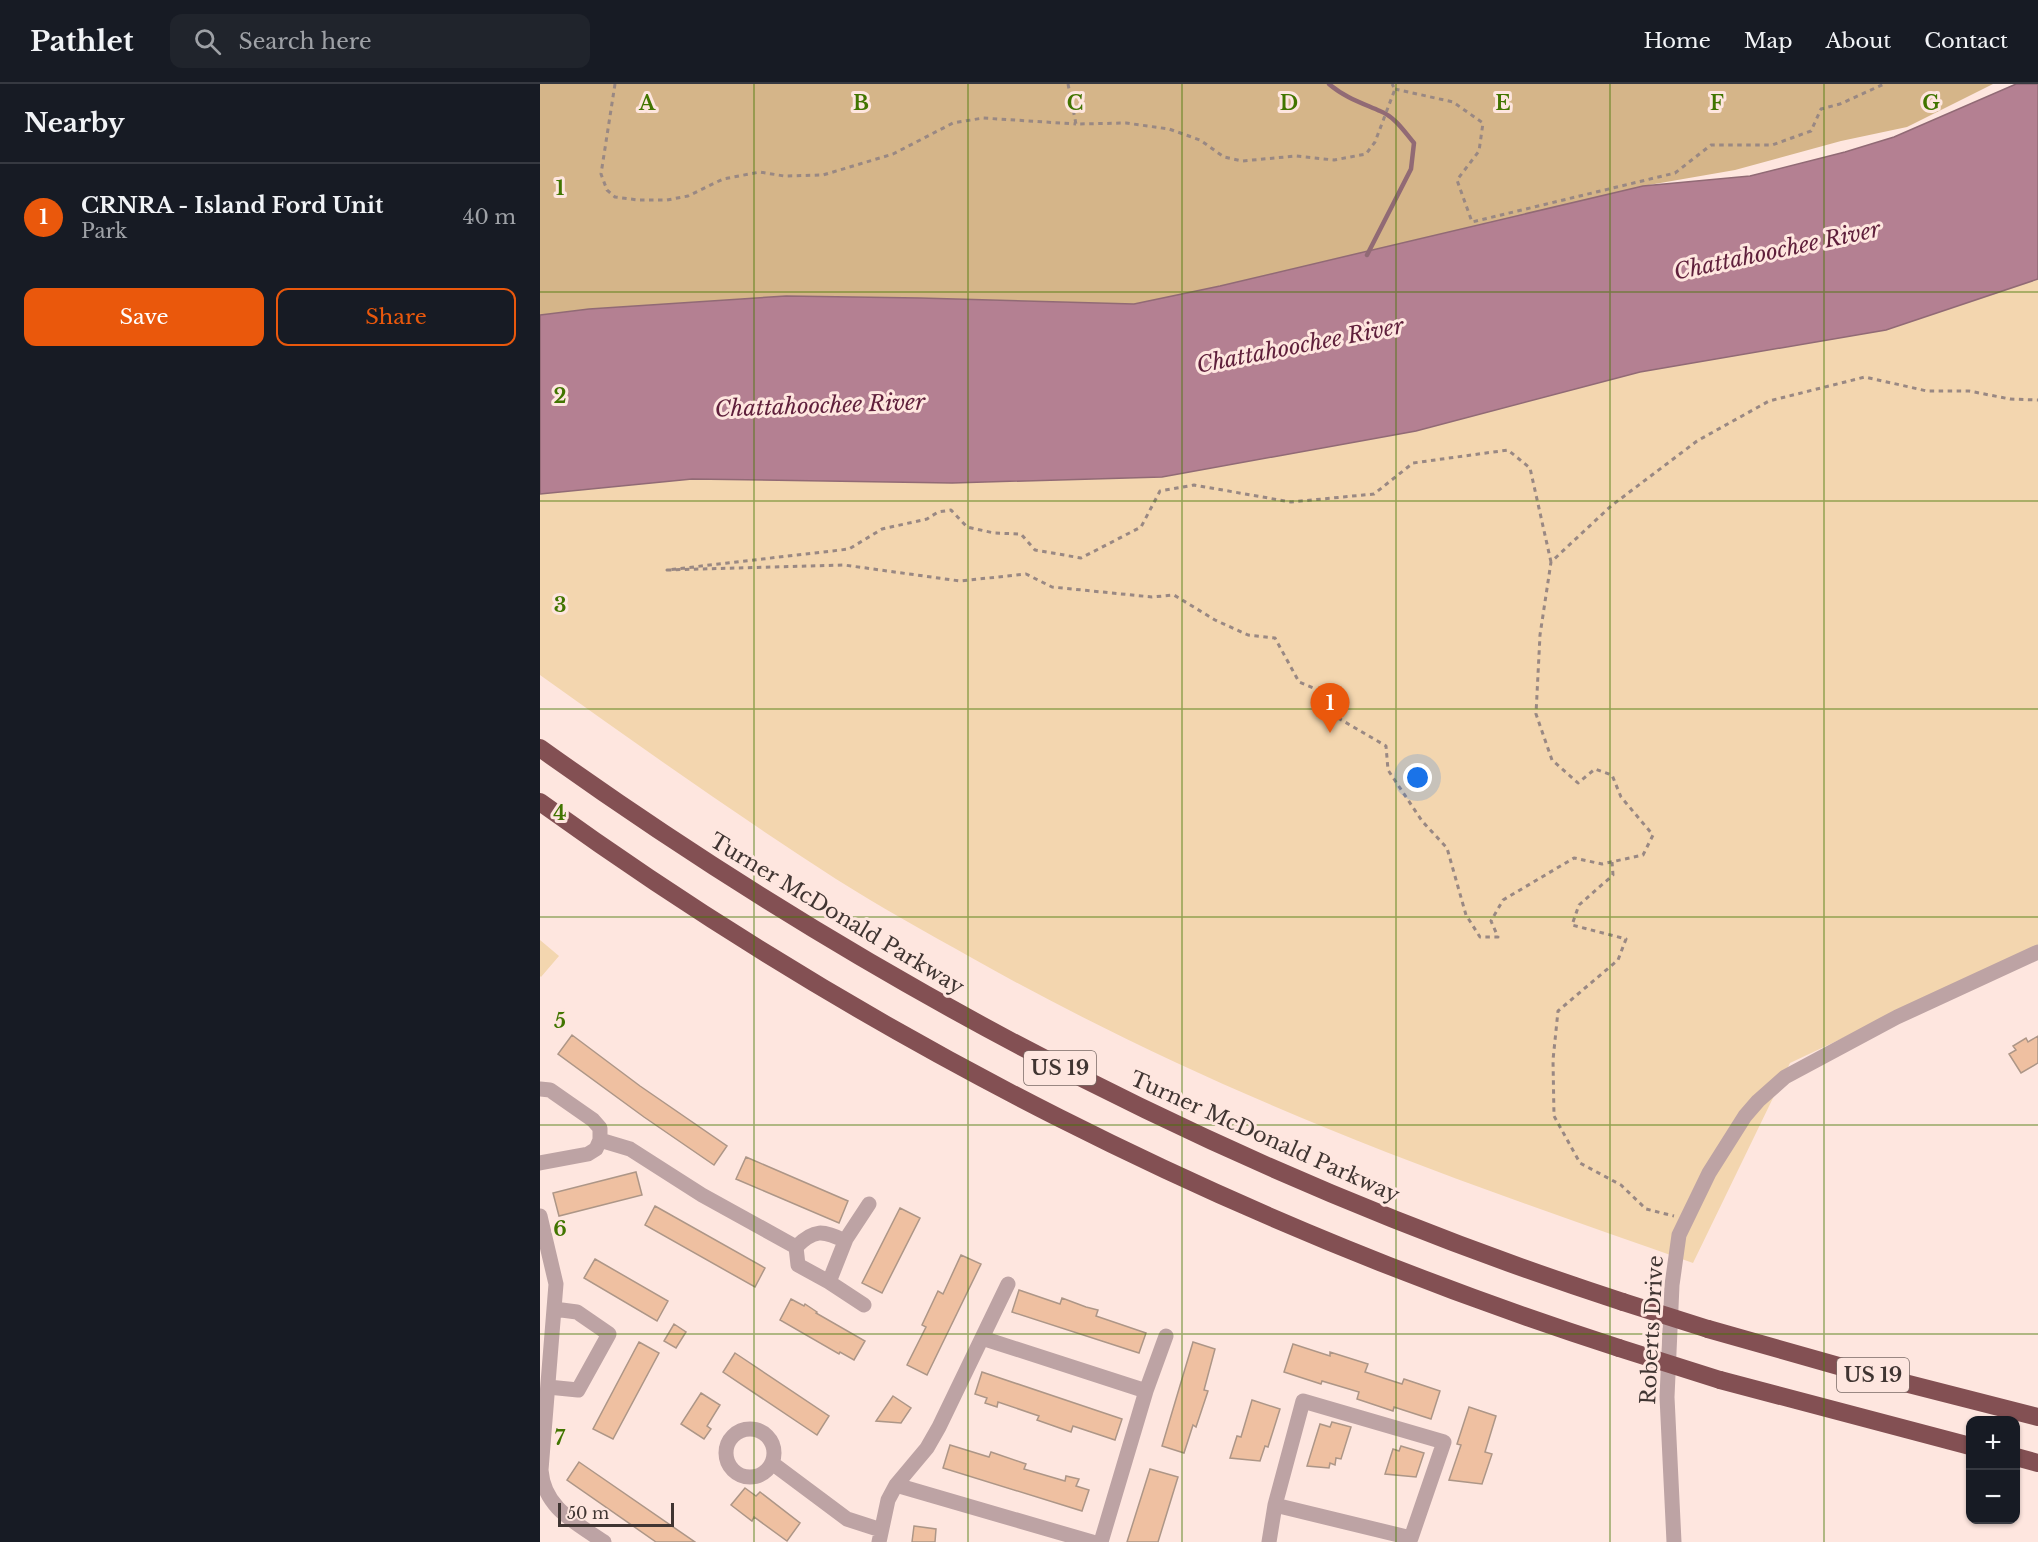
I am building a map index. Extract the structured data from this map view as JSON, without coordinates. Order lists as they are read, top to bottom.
{
  "streets": {
    "highway": ["Turner McDonald Parkway", "US 19"],
    "street": ["Roberts Drive"]
  },
  "water": ["Chattahoochee River"],
  "scale_bar": "50 m",
  "page": {
    "header": "Pathlet",
    "search": "Search here",
    "nav": [
      "Home",
      "Map",
      "About",
      "Contact"
    ],
    "heading": "Nearby",
    "list": [
      {
        "mark": "1",
        "name": "CRNRA - Island Ford Unit",
        "note": "Park",
        "value": "40 m"
      }
    ],
    "buttons": ["Save", "Share"],
    "pins": "1",
    "map_buttons": ["+", "−"],
    "scale": "50 m"
  },
  "grid": {
    "columns": [
      "A",
      "B",
      "C",
      "D",
      "E",
      "F",
      "G"
    ],
    "rows": [
      "1",
      "2",
      "3",
      "4",
      "5",
      "6",
      "7"
    ]
  }
}
